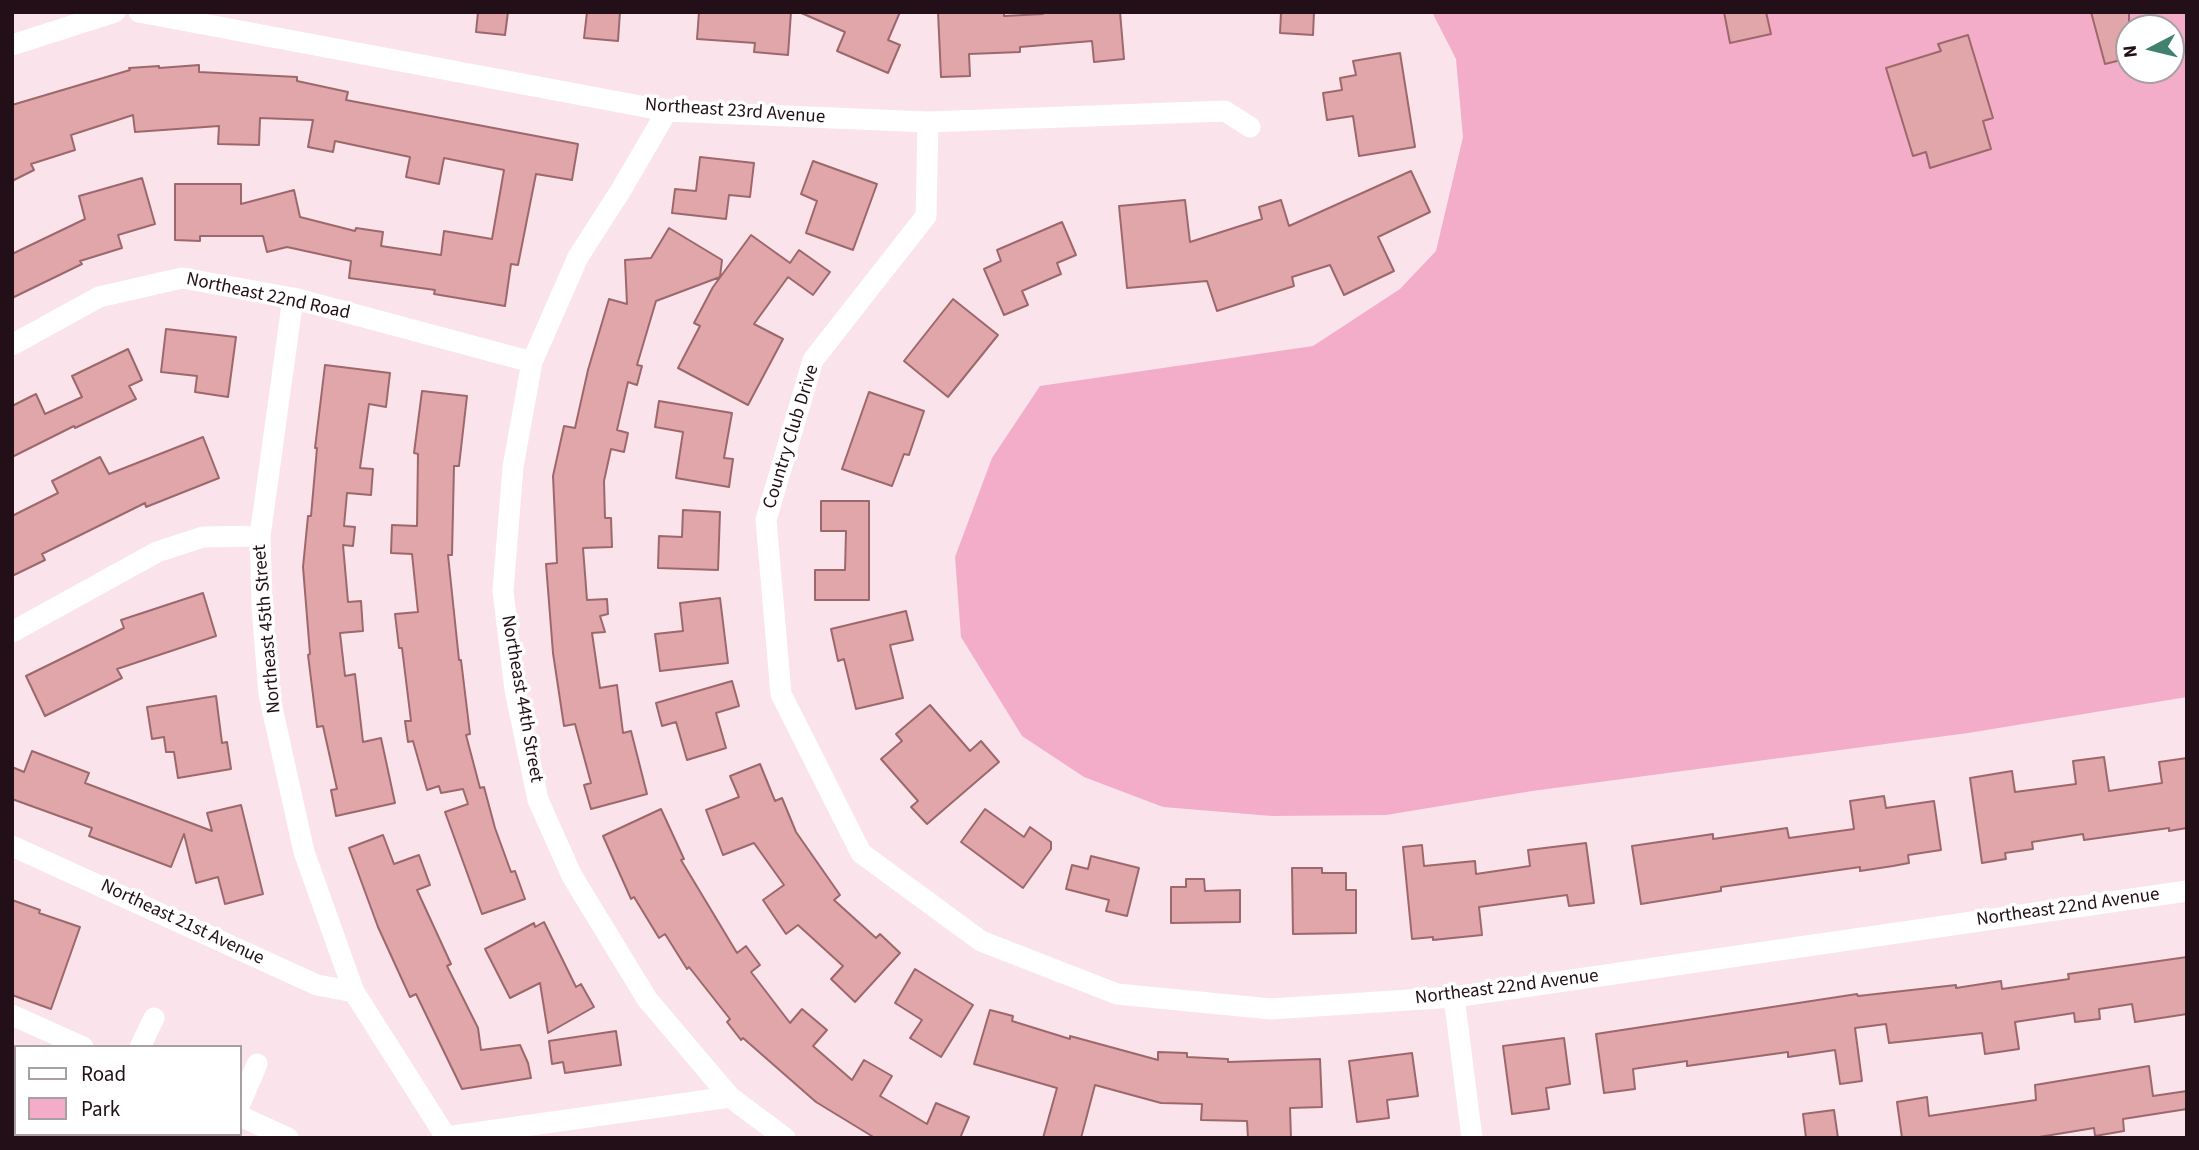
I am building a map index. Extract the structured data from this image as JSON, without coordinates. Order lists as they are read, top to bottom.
{
  "streets": {
    "street": [
      "Northeast 23rd Avenue",
      "Northeast 22nd Road",
      "Country Club Drive",
      "Northeast 45th Street",
      "Northeast 44th Street",
      "Northeast 22nd Avenue",
      "Northeast 21st Avenue"
    ]
  },
  "crossings": [
    ["Northeast 23rd Avenue", "Country Club Drive"],
    ["Northeast 23rd Avenue", "Northeast 44th Street"],
    ["Northeast 22nd Road", "Northeast 45th Street"],
    ["Northeast 22nd Road", "Northeast 44th Street"],
    ["Country Club Drive", "Northeast 22nd Avenue"],
    ["Northeast 45th Street", "Northeast 21st Avenue"]
  ],
  "legend": ["Road", "Park"],
  "north": "left"
}
